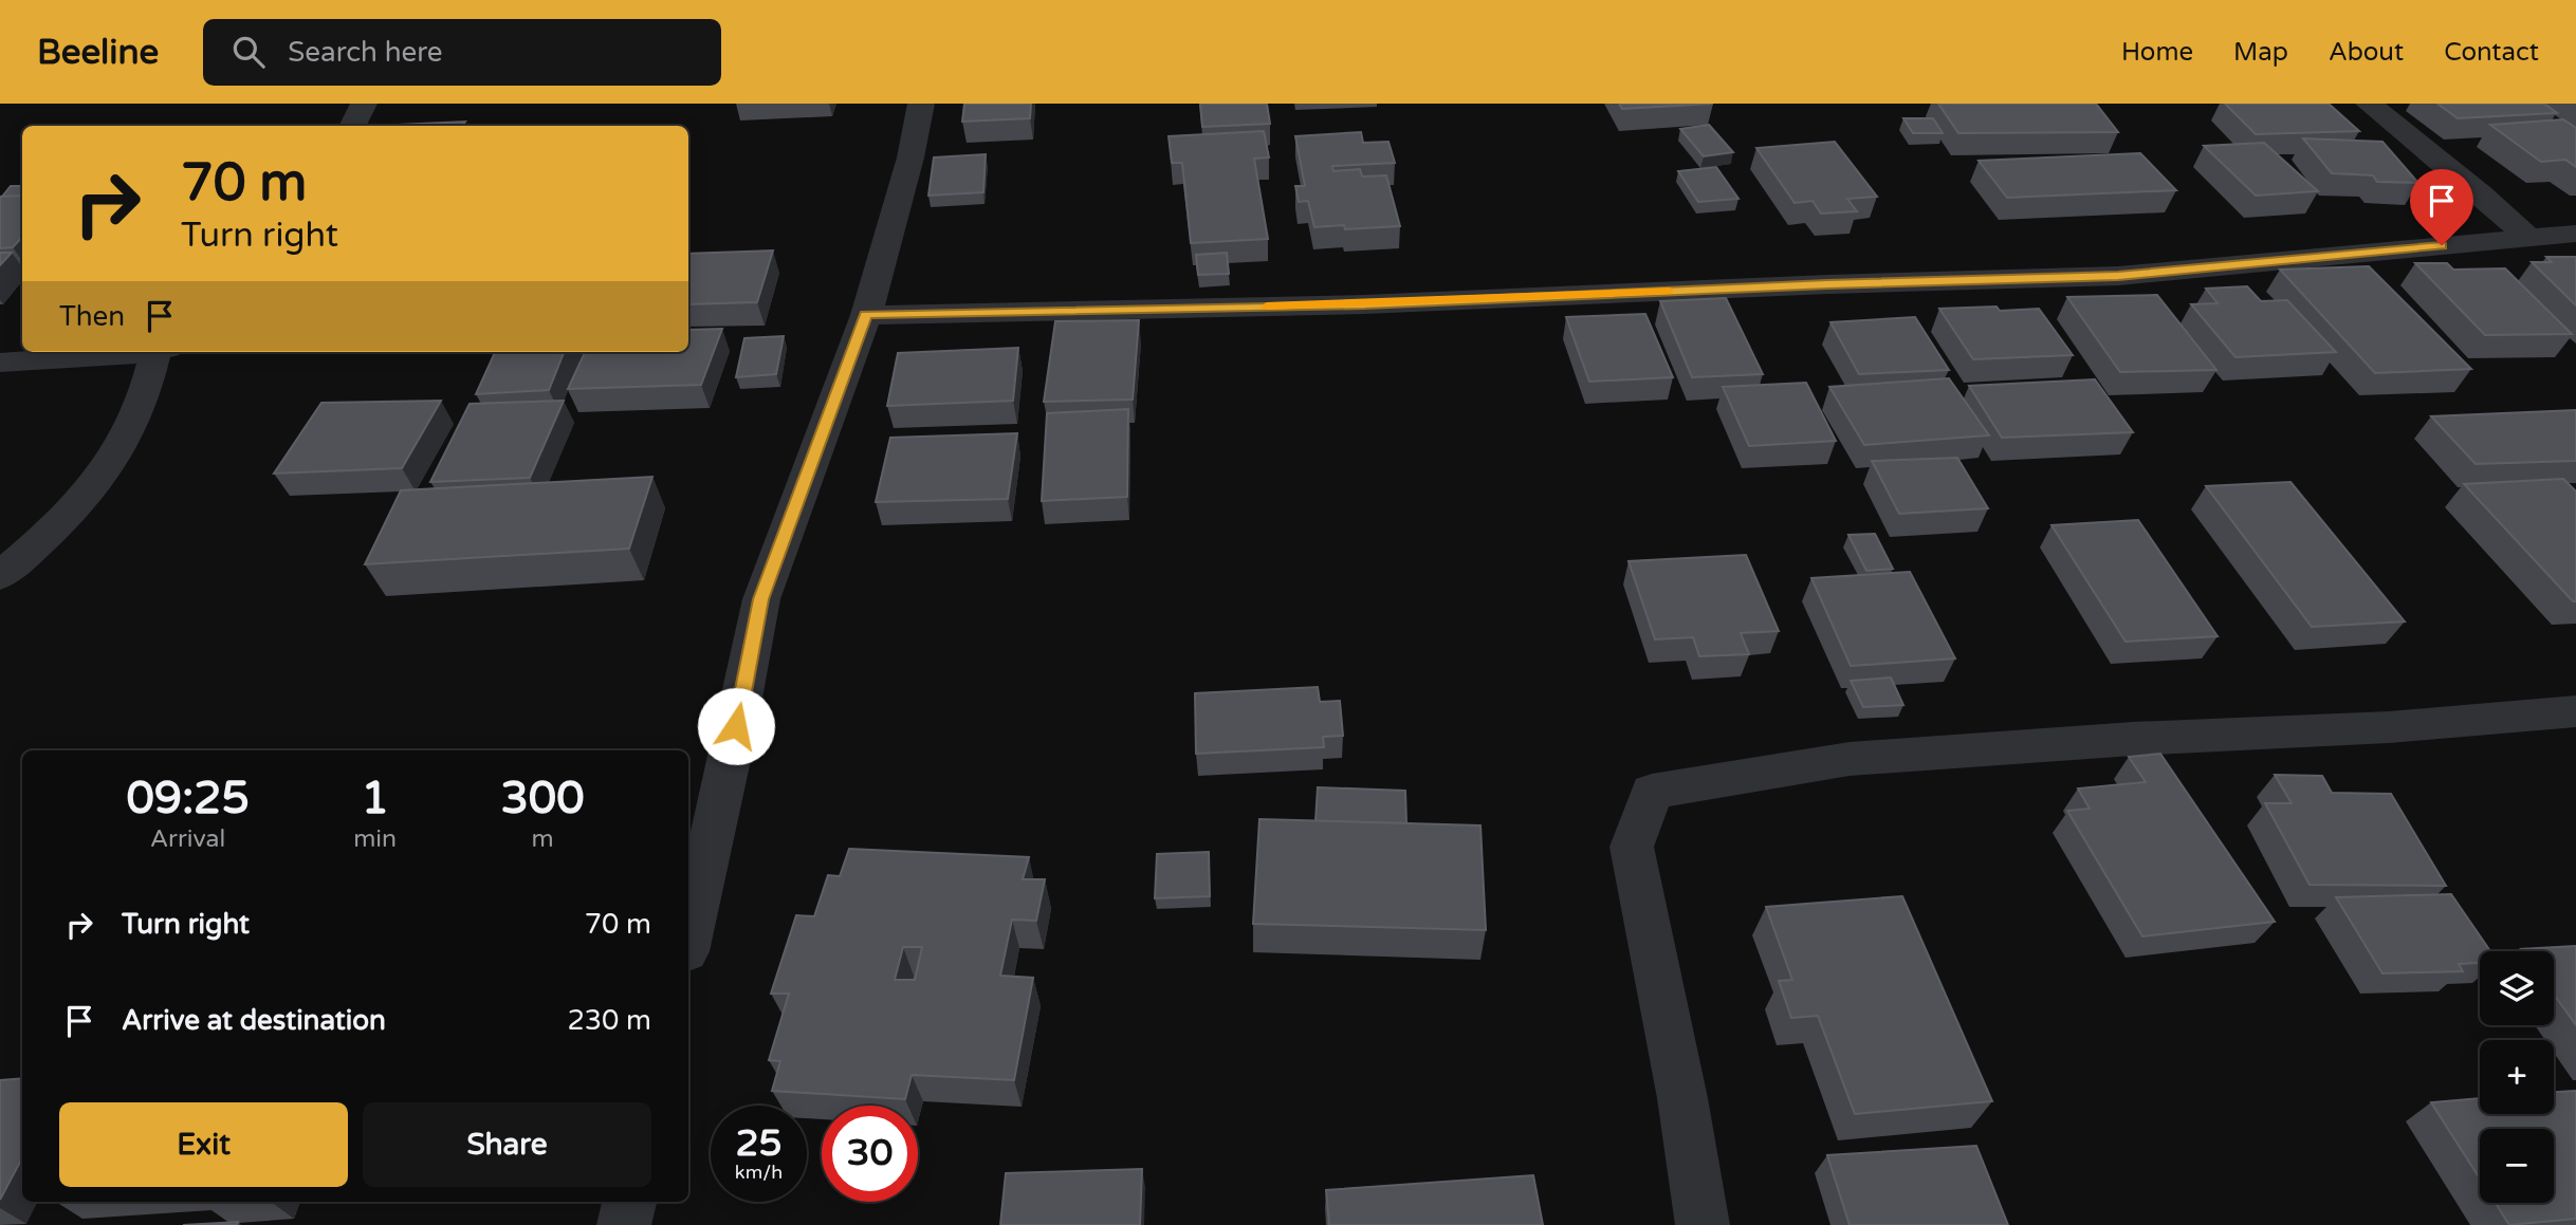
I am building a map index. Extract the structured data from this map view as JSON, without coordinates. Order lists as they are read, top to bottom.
{
  "page": {
    "header": "Beeline",
    "search": "Search here",
    "nav": [
      "Home",
      "Map",
      "About",
      "Contact"
    ],
    "turn": ["70 m", "Turn right"],
    "then": "Then",
    "eta": [
      "09:25",
      "Arrival",
      "1",
      "min",
      "300",
      "m"
    ],
    "list": [
      {
        "name": "Turn right",
        "value": "70 m"
      },
      {
        "name": "Arrive at destination",
        "value": "230 m"
      }
    ],
    "map_buttons": ["+", "−"],
    "buttons": ["Exit", "Share"],
    "speed": "25 km/h",
    "limit": "30"
  }
}
